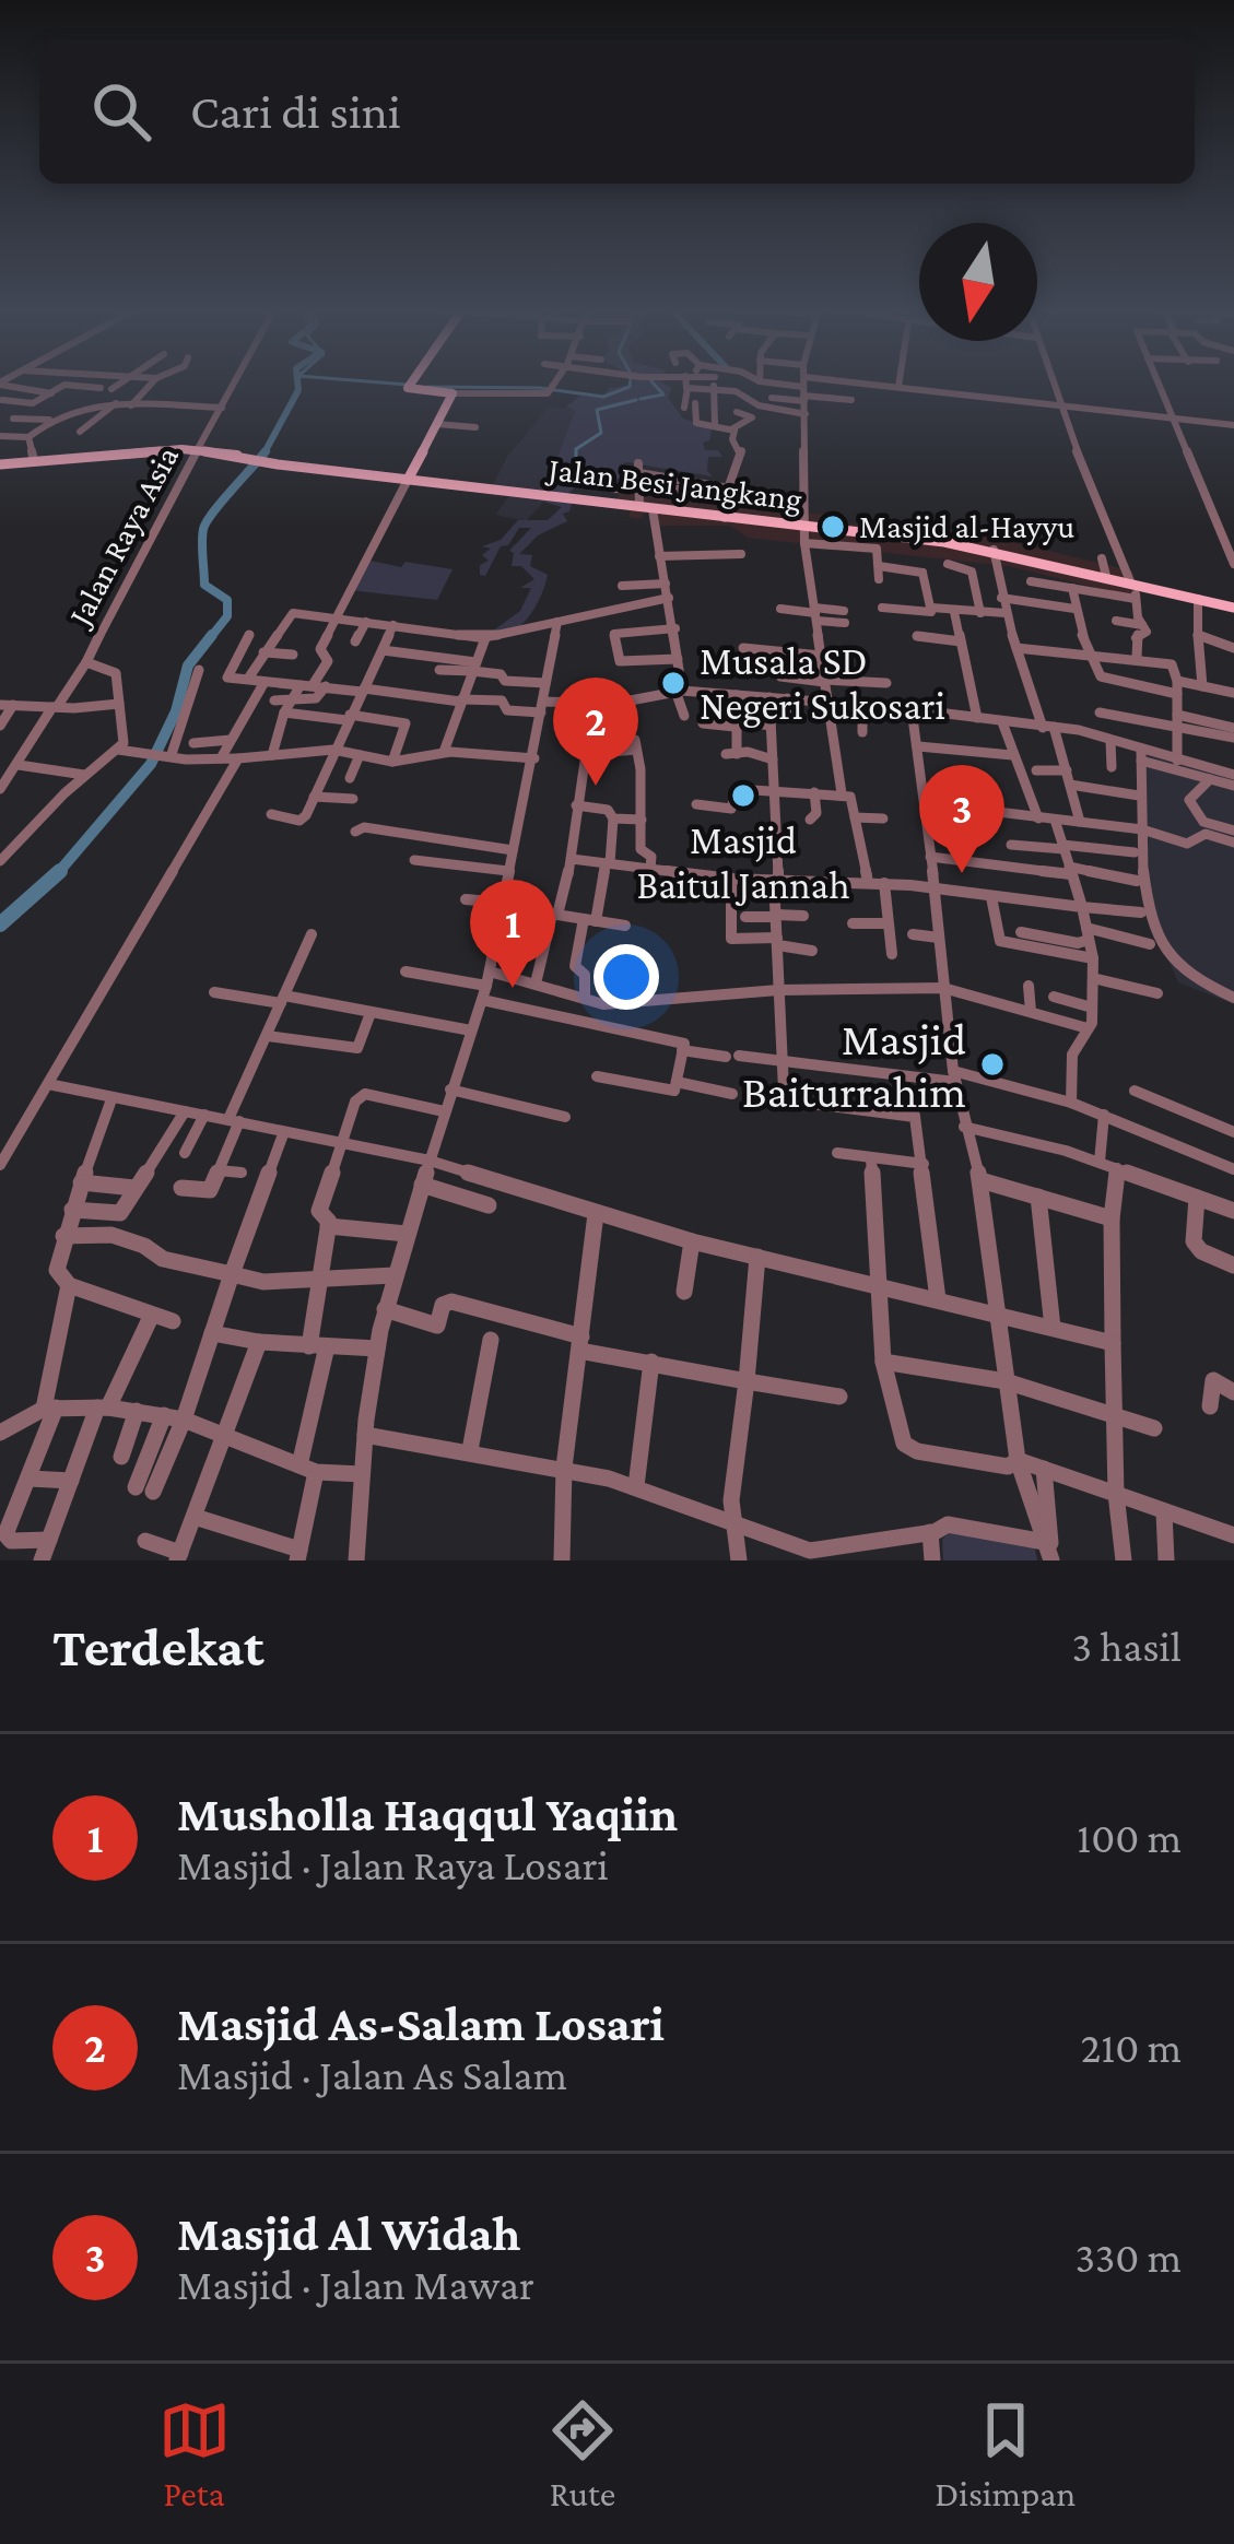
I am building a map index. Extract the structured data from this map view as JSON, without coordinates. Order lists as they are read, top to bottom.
{
  "streets": {
    "main road": ["Jalan Besi Jangkang"],
    "street": ["Jalan Raya Asia"]
  },
  "crossings": [
    ["Jalan Besi Jangkang", "Jalan Raya Asia"]
  ],
  "places": [
    "Masjid al-Hayyu",
    "Musala SD Negeri Sukosari",
    "Masjid Baitul Jannah",
    "Masjid Baiturrahim"
  ],
  "north": "bottom",
  "page": {
    "search": "Cari di sini",
    "pins": ["2", "3", "1"],
    "heading": ["Terdekat", "3 hasil"],
    "list": [
      {
        "mark": "1",
        "name": "Musholla Haqqul Yaqiin",
        "note": "Masjid · Jalan Raya Losari",
        "value": "100 m"
      },
      {
        "mark": "2",
        "name": "Masjid As-Salam Losari",
        "note": "Masjid · Jalan As Salam",
        "value": "210 m"
      },
      {
        "mark": "3",
        "name": "Masjid Al Widah",
        "note": "Masjid · Jalan Mawar",
        "value": "330 m"
      }
    ],
    "nav": ["Peta", "Rute", "Disimpan"]
  }
}
